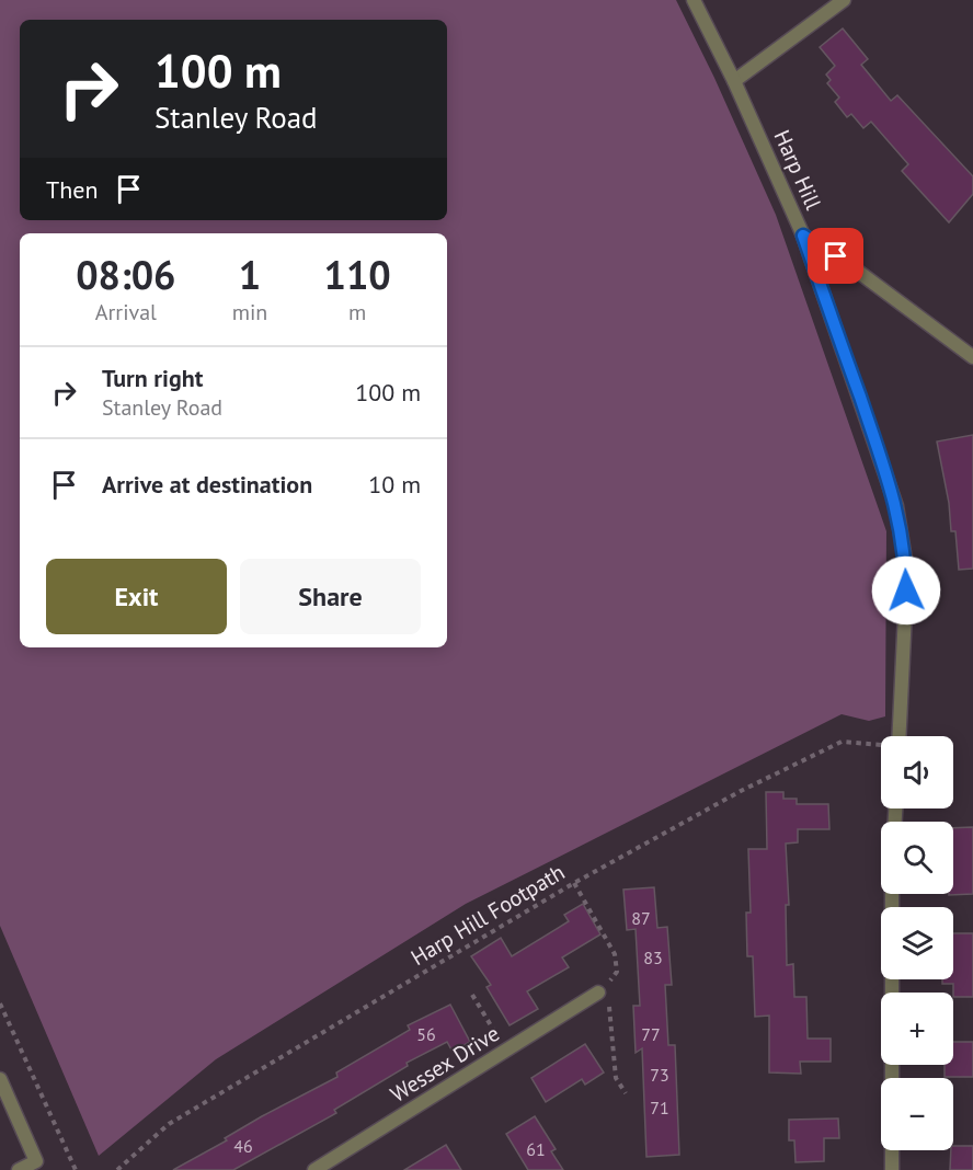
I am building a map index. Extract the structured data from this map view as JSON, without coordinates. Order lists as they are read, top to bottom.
{
  "streets": {
    "street": ["Harp Hill", "Wessex Drive"],
    "path": ["Harp Hill Footpath"]
  },
  "house_numbers": [
    "87",
    "83",
    "56",
    "77",
    "73",
    "71",
    "46",
    "61"
  ],
  "page": {
    "turn": ["100 m", "Stanley Road"],
    "then": "Then",
    "eta": [
      "08:06",
      "Arrival",
      "1",
      "min",
      "110",
      "m"
    ],
    "list": [
      {
        "name": "Turn right",
        "note": "Stanley Road",
        "value": "100 m"
      },
      {
        "name": "Arrive at destination",
        "value": "10 m"
      }
    ],
    "buttons": ["Exit", "Share"],
    "map_buttons": ["+", "−"]
  }
}
